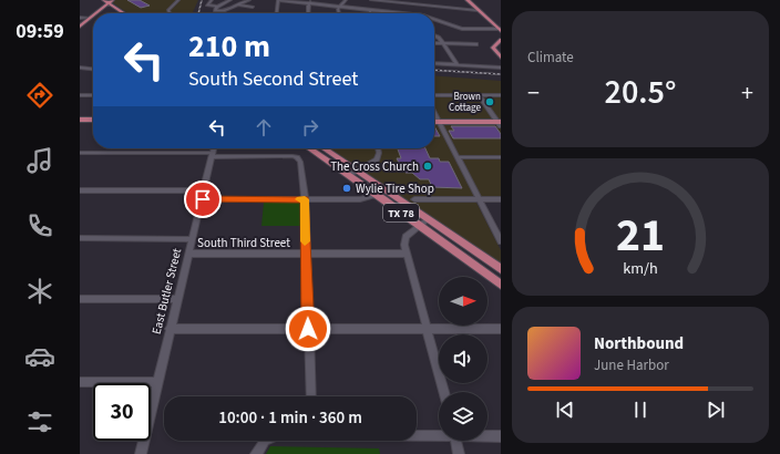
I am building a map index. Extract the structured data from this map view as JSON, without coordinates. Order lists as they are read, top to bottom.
{
  "streets": {
    "main road": ["TX 78"],
    "street": ["South Third Street", "East Butler Street"]
  },
  "crossings": [
    ["South Third Street", "East Butler Street"]
  ],
  "places": ["Brown Cottage", "The Cross Church", "Wylie Tire Shop"],
  "north": "right",
  "page": {
    "tabs": "09:59",
    "tile": "Climate",
    "turn": ["210 m", "South Second Street"],
    "heat": ["−", "20.5°", "+"],
    "song": ["Northbound", "June Harbor"],
    "limit": "30",
    "trip": "10:00 · 1 min · 360 m",
    "gauge": ["21", "km/h"]
  }
}
